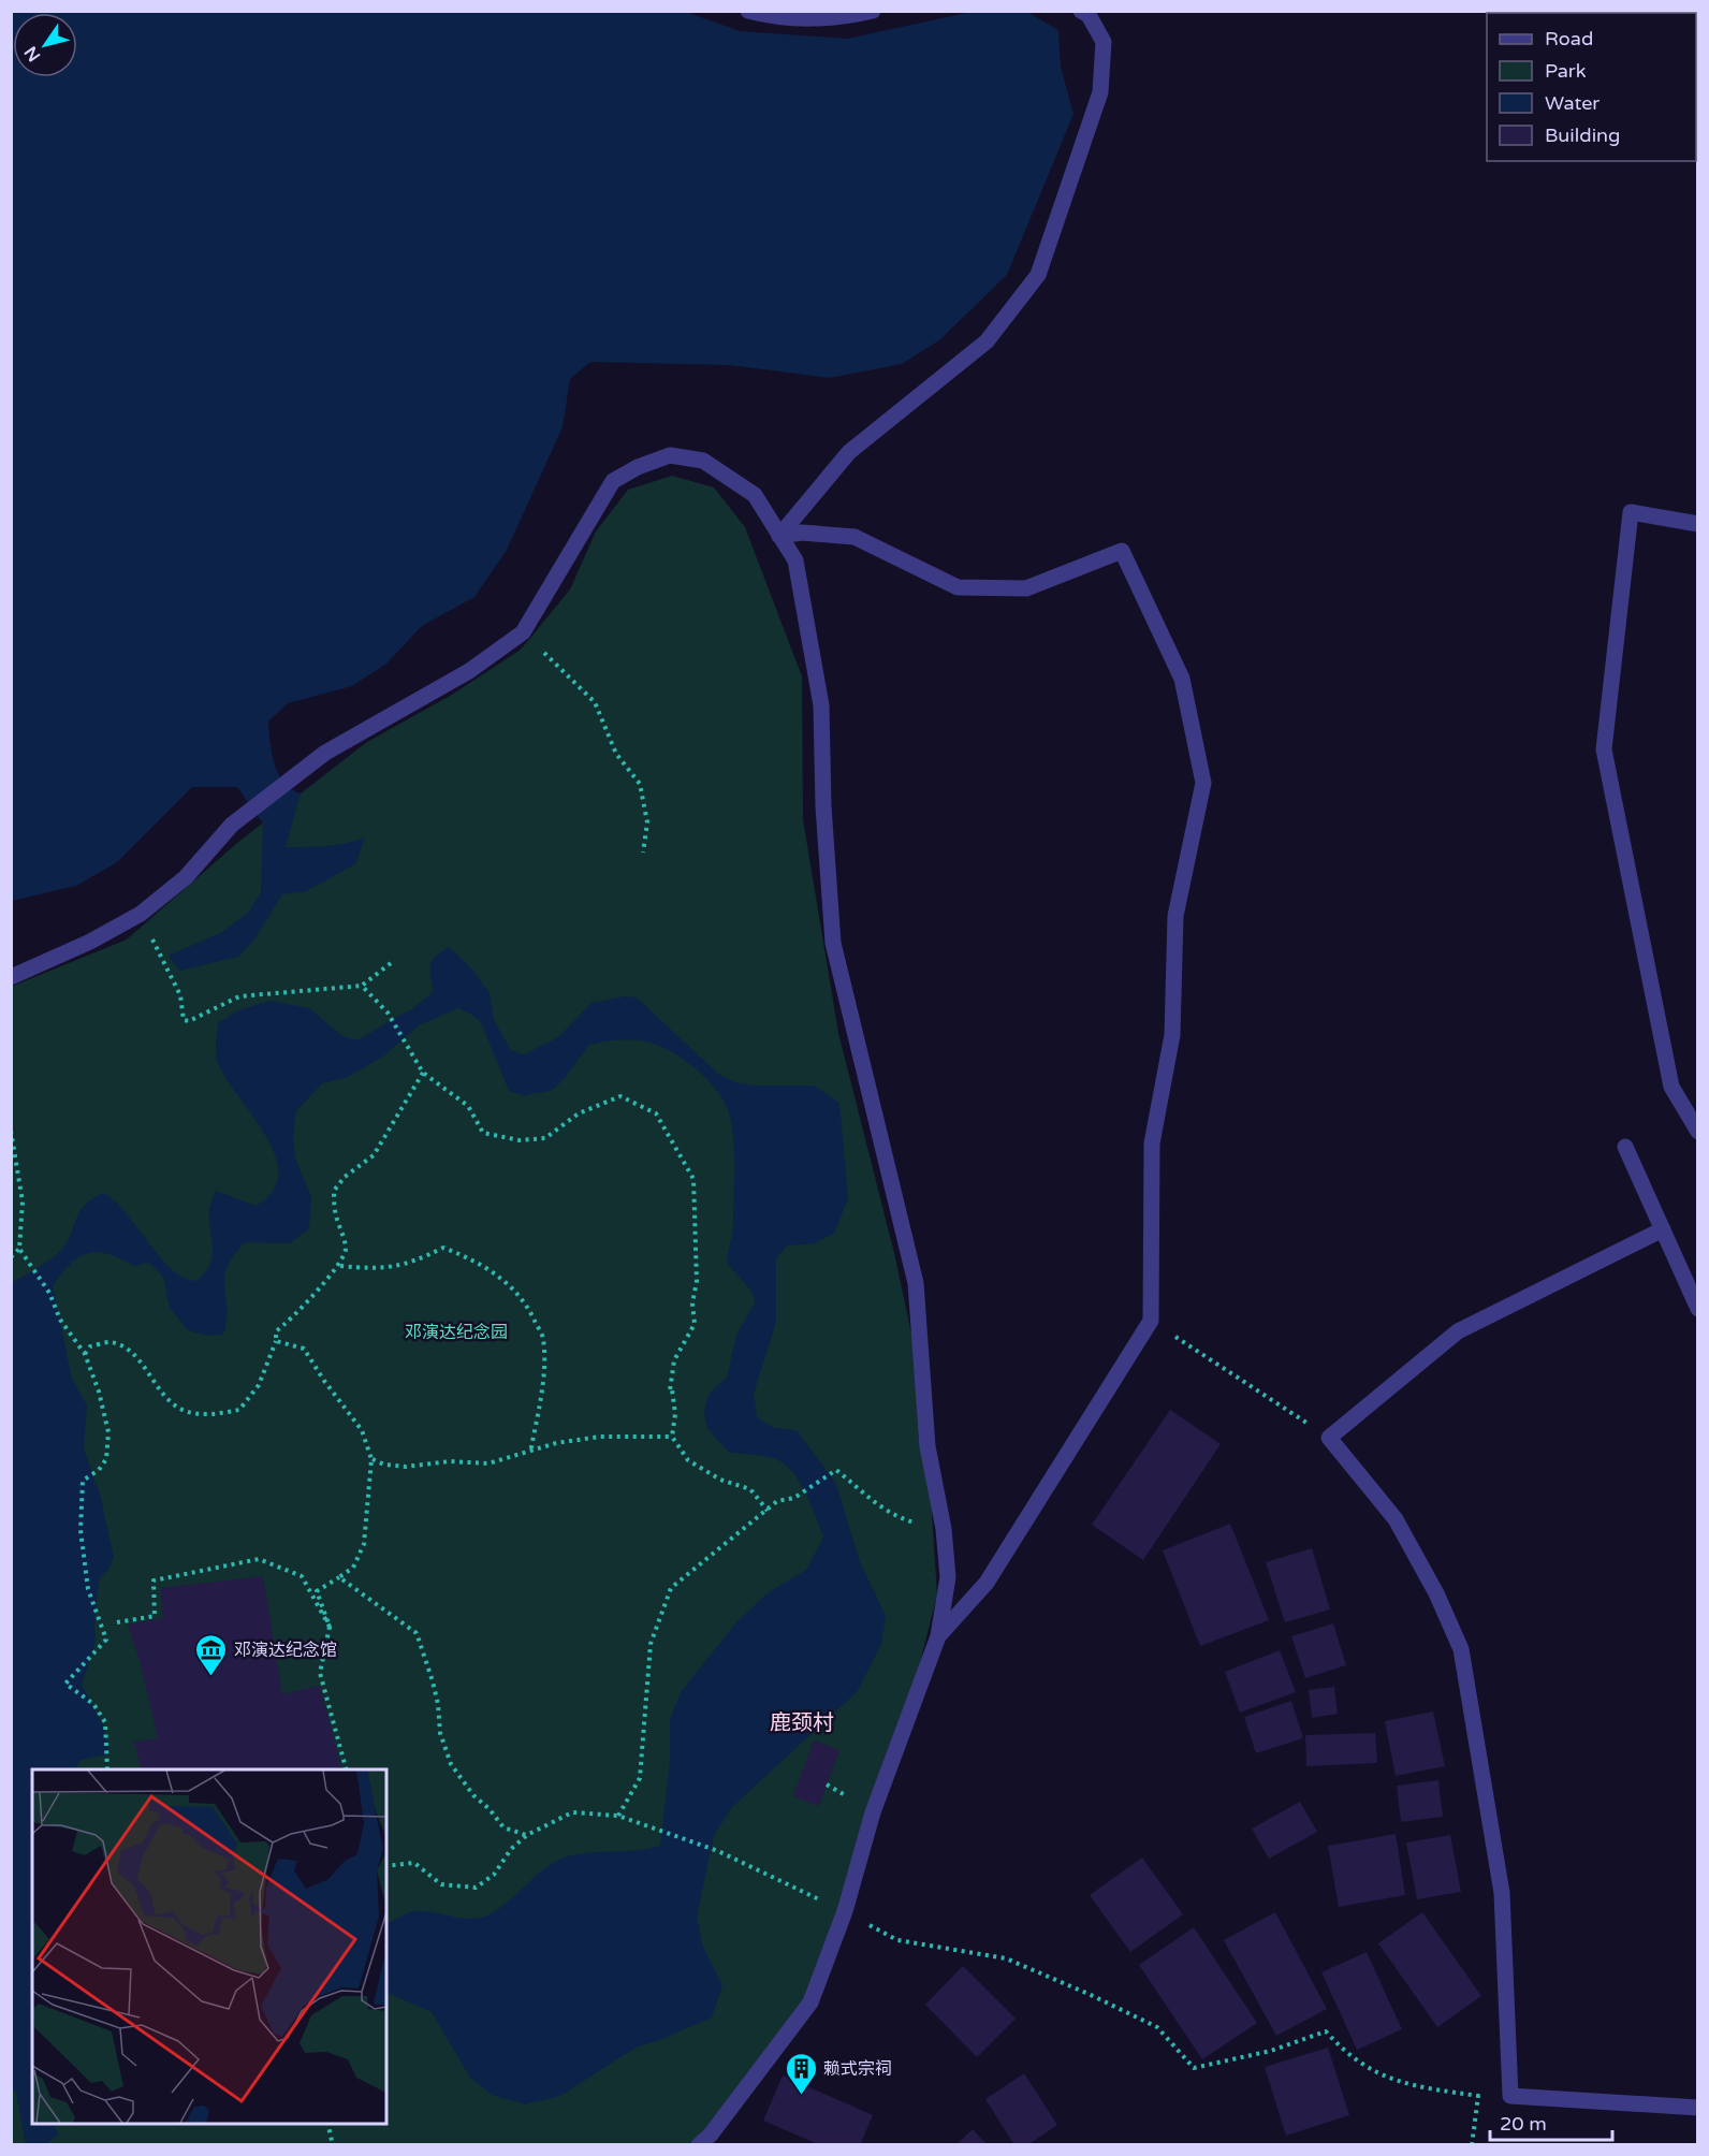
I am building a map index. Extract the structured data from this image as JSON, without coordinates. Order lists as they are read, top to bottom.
{
  "districts": ["鹿颈村"],
  "parks": ["邓演达纪念园"],
  "places": {
    "museum": ["邓演达纪念馆"],
    "building": ["赖式宗祠"]
  },
  "legend": [
    "Road",
    "Park",
    "Water",
    "Building"
  ],
  "scale_bar": "20 m",
  "north": "bottom left"
}
